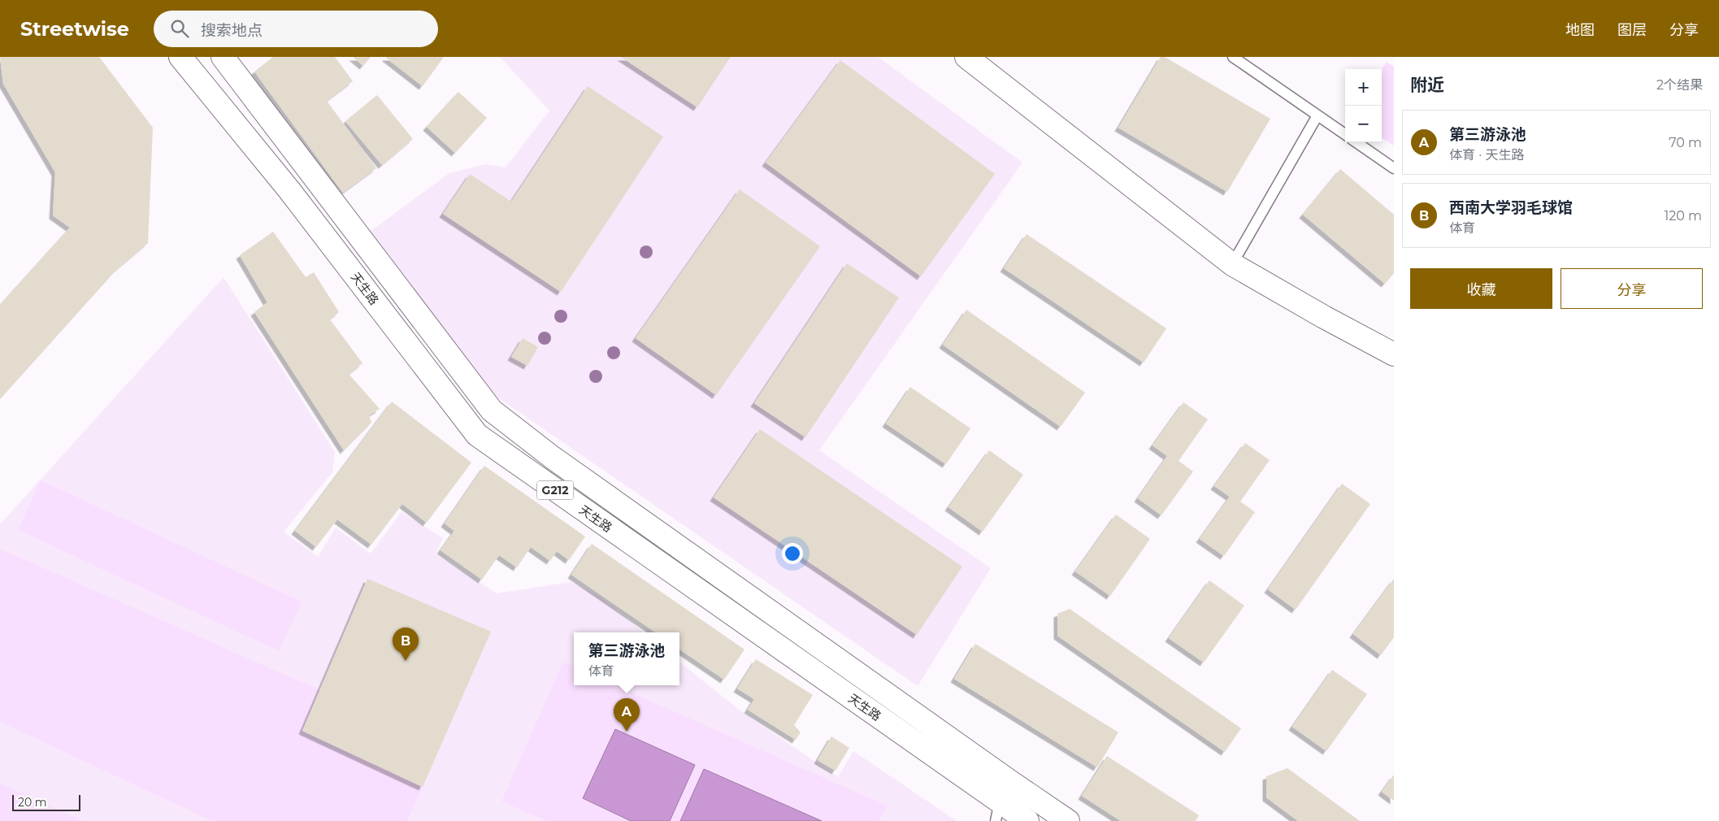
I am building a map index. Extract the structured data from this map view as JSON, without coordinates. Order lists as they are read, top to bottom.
{
  "streets": {
    "main road": ["天生路", "G212"]
  },
  "scale_bar": "20 m",
  "page": {
    "header": "Streetwise",
    "search": "搜索地点",
    "nav": ["地图", "图层", "分享"],
    "heading": ["附近", "2个结果"],
    "map_buttons": ["+", "−"],
    "list": [
      {
        "mark": "A",
        "name": "第三游泳池",
        "note": "体育 · 天生路",
        "value": "70 m"
      },
      {
        "mark": "B",
        "name": "西南大学羽毛球馆",
        "note": "体育",
        "value": "120 m"
      }
    ],
    "buttons": ["收藏", "分享"],
    "pins": ["B", "A"],
    "popup": ["第三游泳池", "体育"],
    "scale": "20 m"
  }
}
